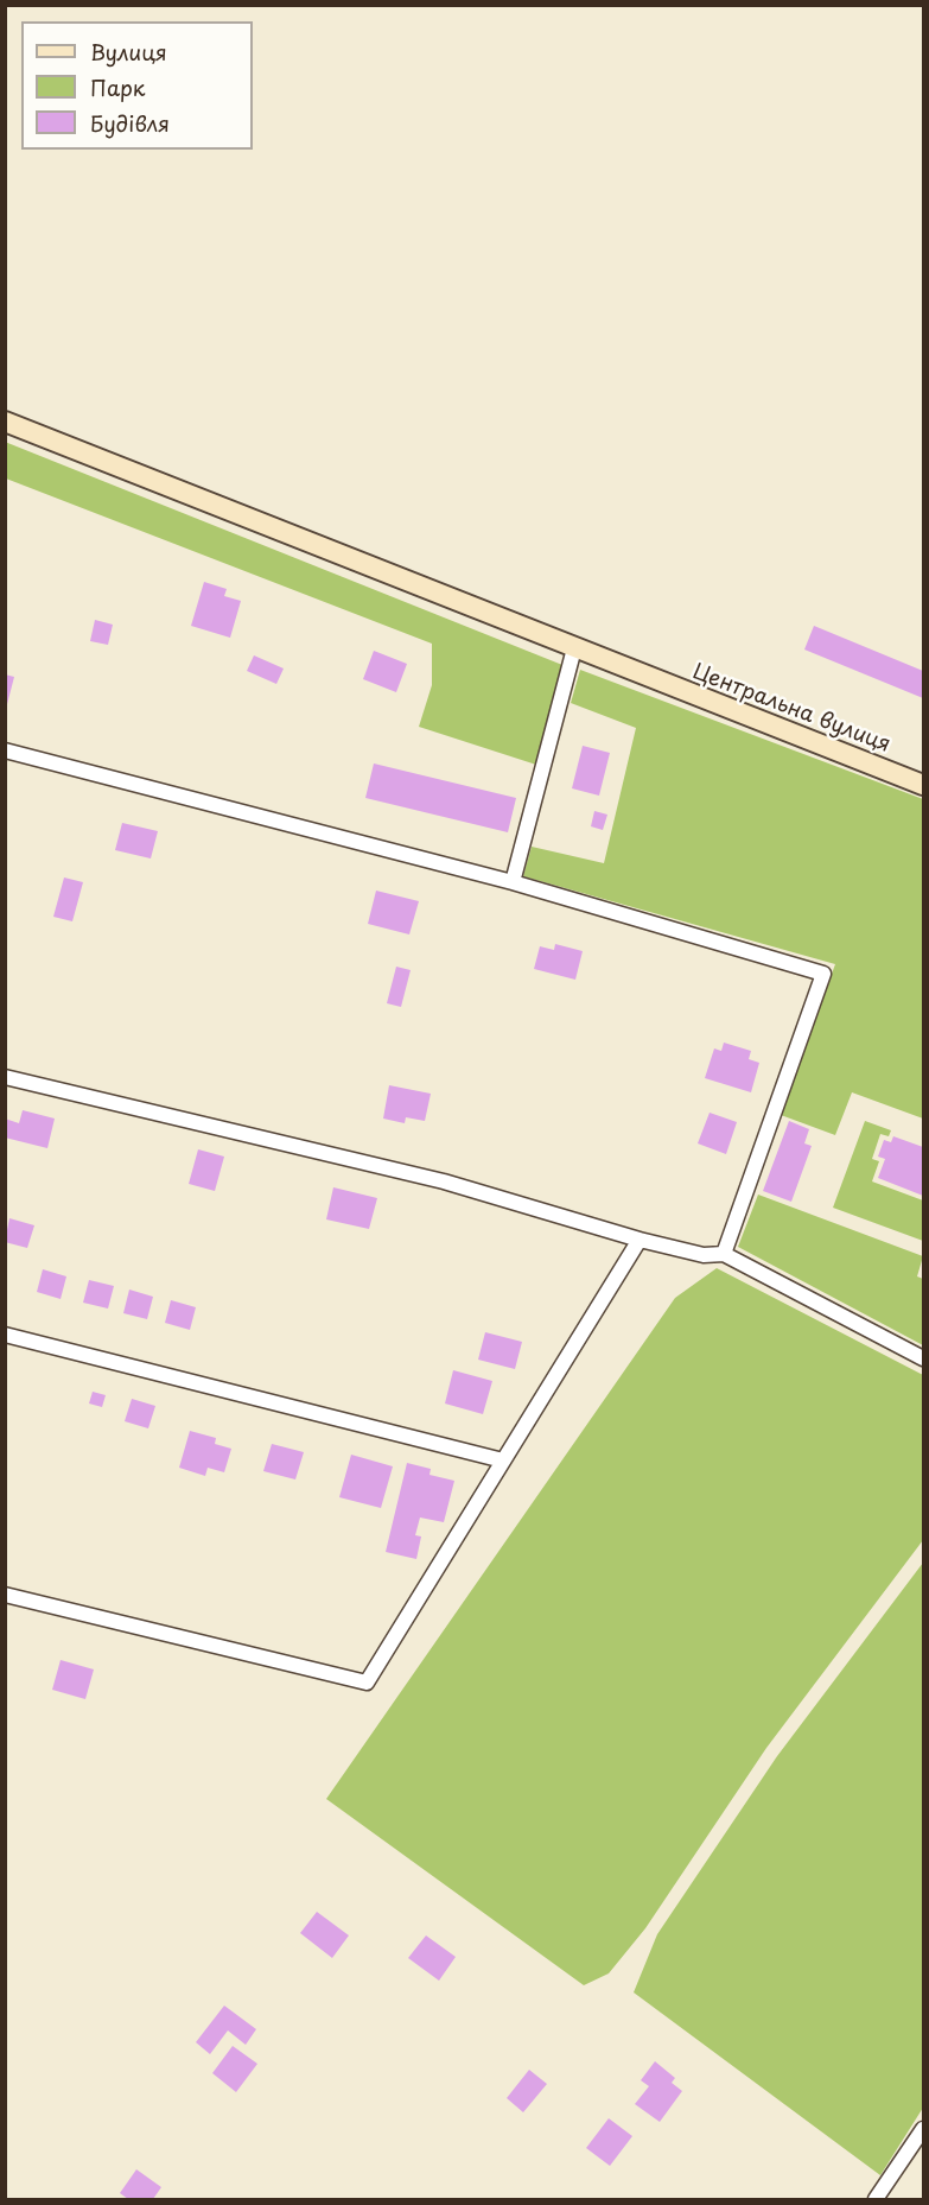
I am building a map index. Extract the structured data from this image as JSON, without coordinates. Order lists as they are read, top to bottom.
{
  "streets": {
    "street": ["Центральна вулиця"]
  },
  "legend": ["Вулиця", "Парк", "Будівля"]
}
